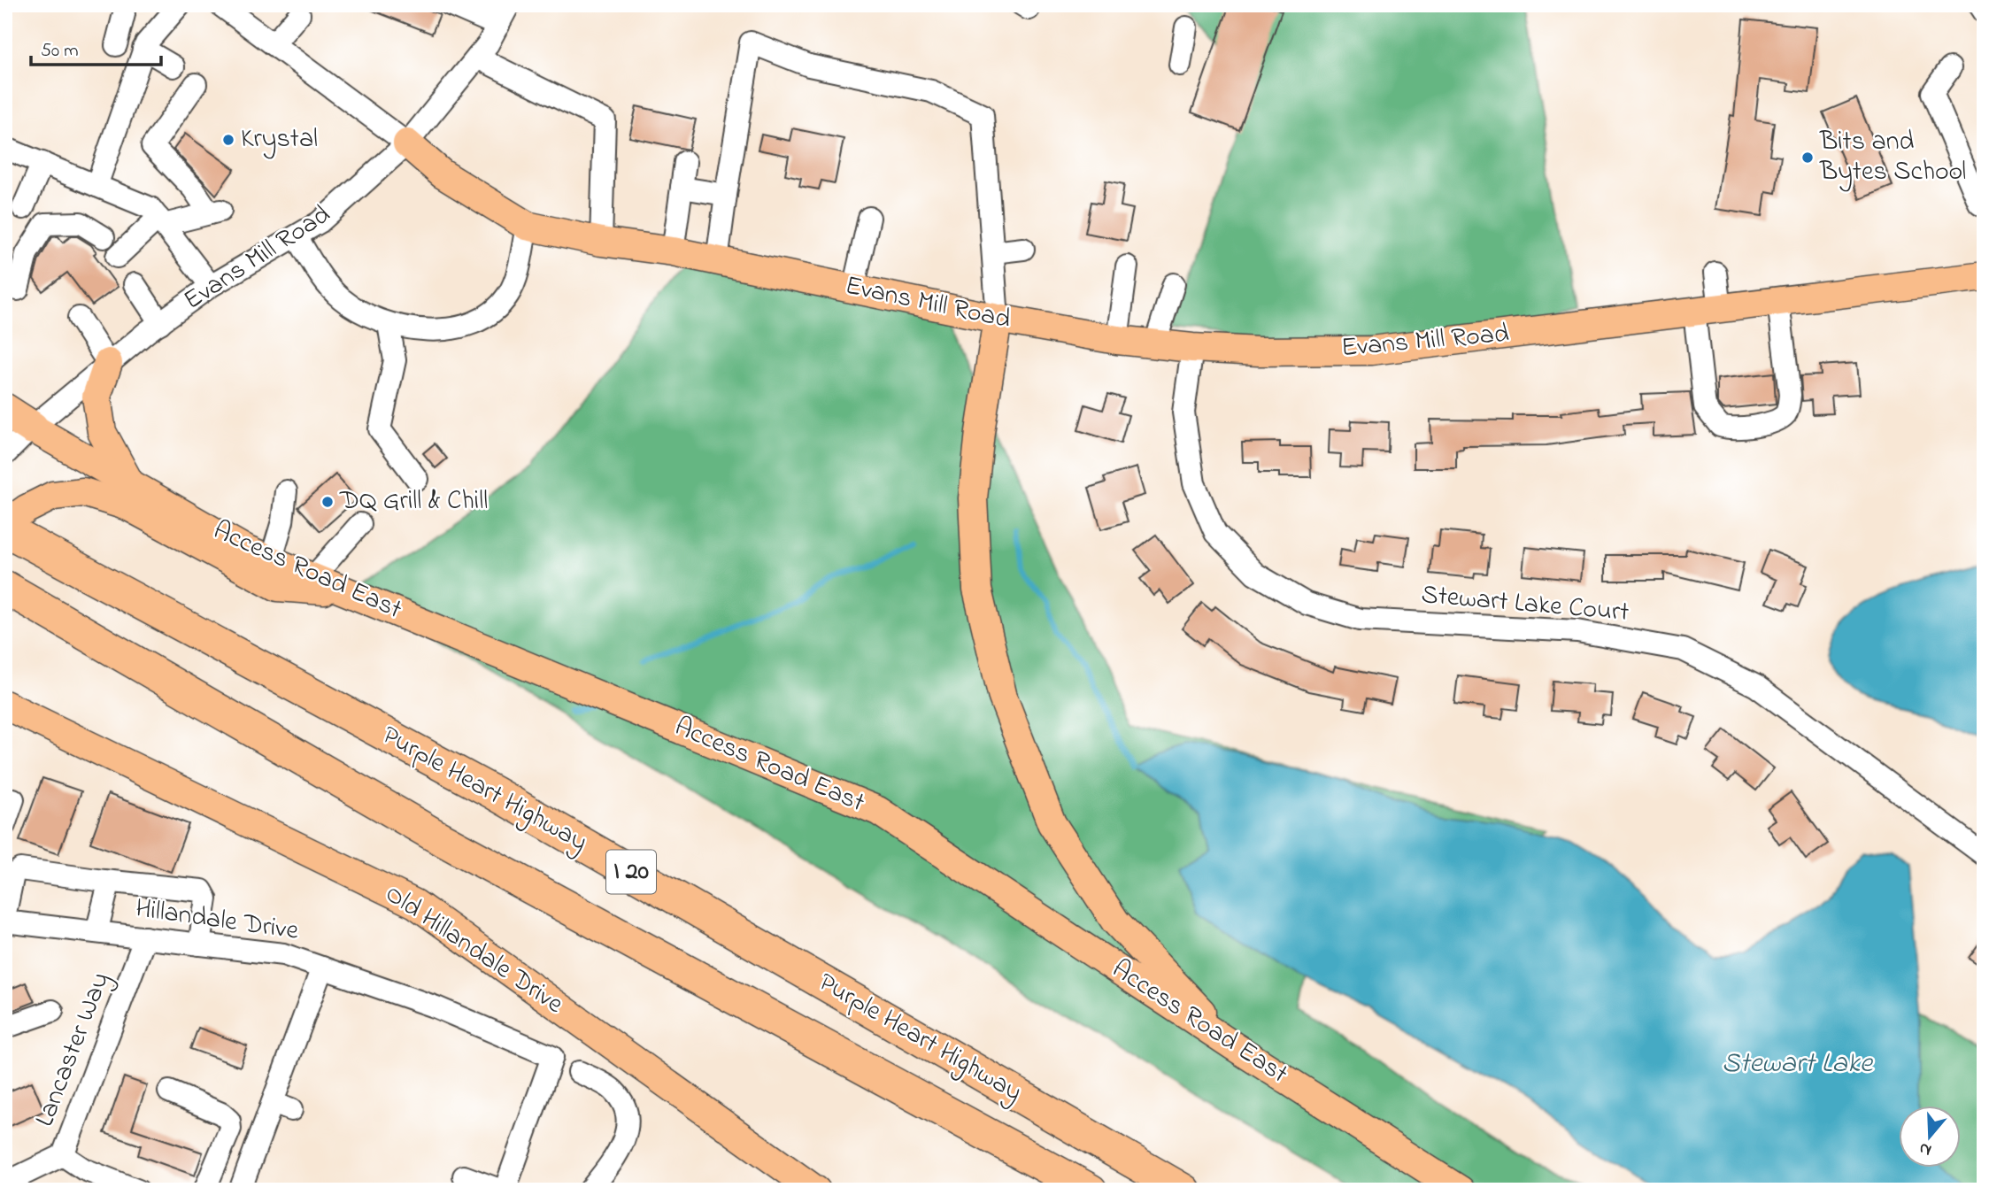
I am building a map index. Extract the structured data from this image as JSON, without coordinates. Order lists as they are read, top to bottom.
{
  "streets": {
    "highway": ["Purple Heart Highway", "I 20"],
    "main road": ["Evans Mill Road", "Access Road East", "Old Hillandale Drive"],
    "street": ["Stewart Lake Court", "Hillandale Drive", "Lancaster Way"]
  },
  "crossings": [
    ["Evans Mill Road", "Access Road East"],
    ["Evans Mill Road", "Stewart Lake Court"],
    ["Hillandale Drive", "Lancaster Way"]
  ],
  "water": ["Stewart Lake"],
  "places": ["Krystal", "Bits and Bytes School", "DQ Grill & Chill"],
  "scale_bar": "50 m",
  "north": "bottom"
}
